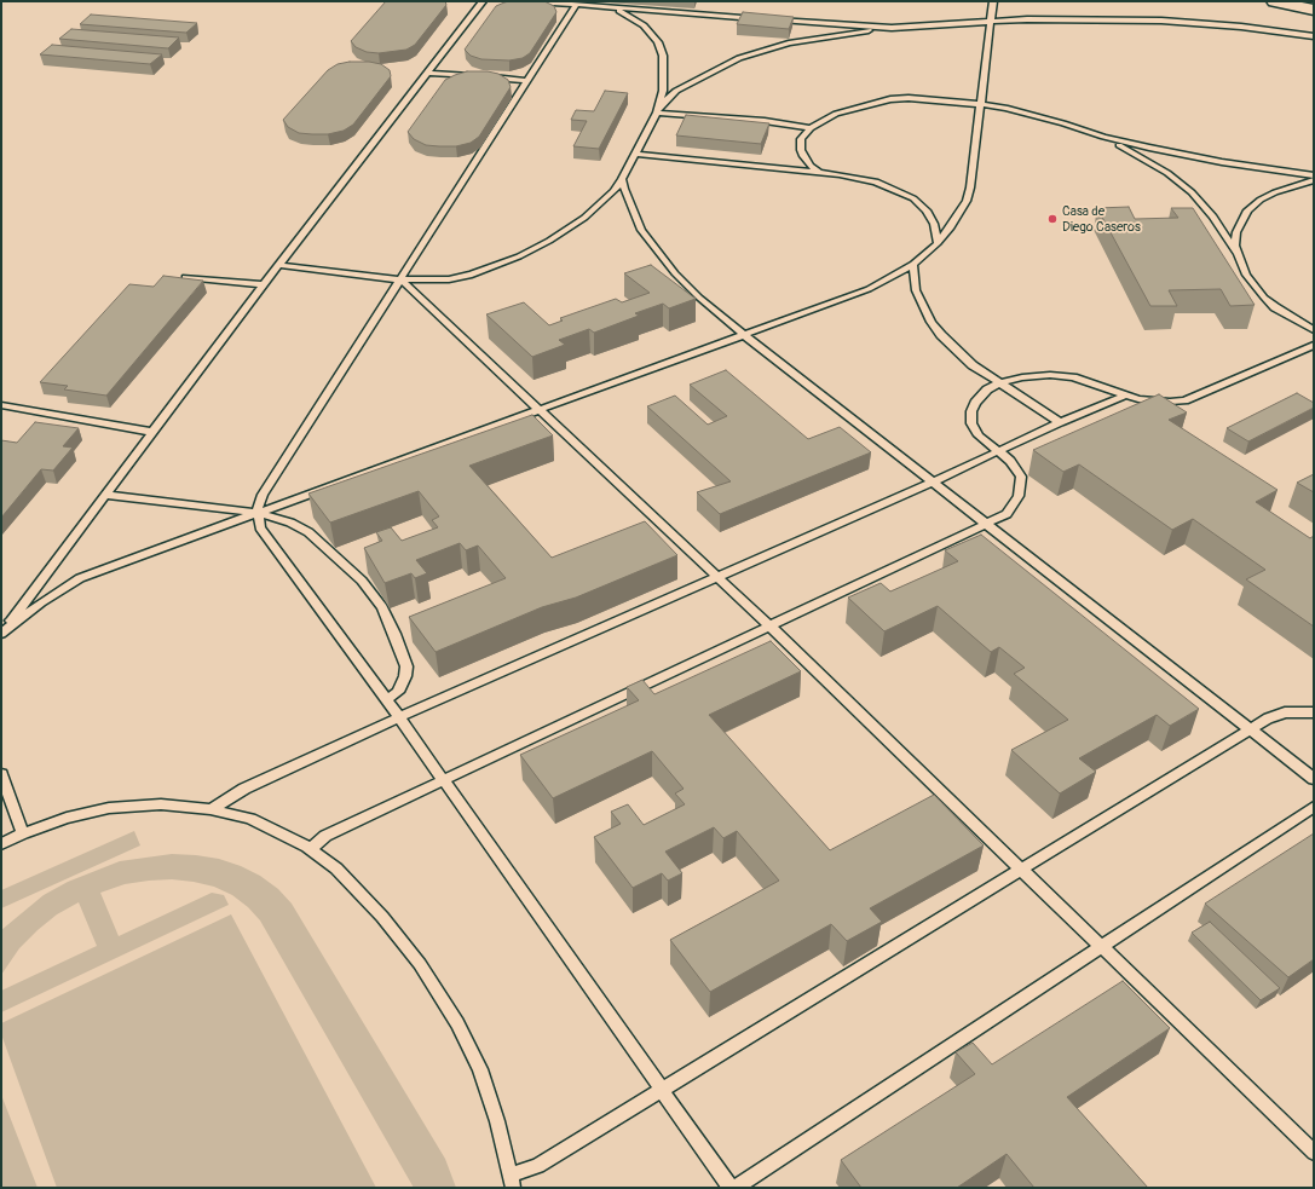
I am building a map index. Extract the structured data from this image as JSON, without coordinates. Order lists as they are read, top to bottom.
{
  "places": ["Casa de Diego Caseros"]
}
